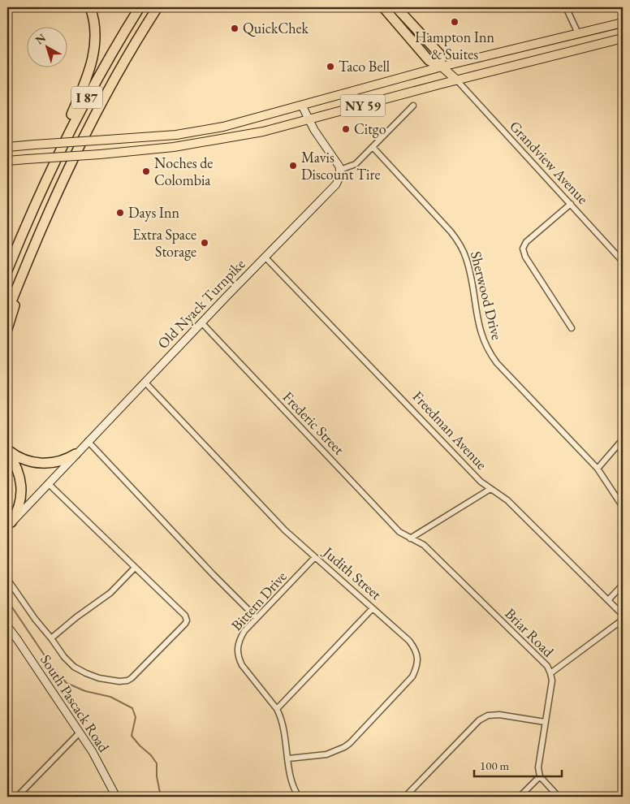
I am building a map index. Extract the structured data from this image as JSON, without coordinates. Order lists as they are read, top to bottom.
{
  "streets": {
    "highway": ["I 87"],
    "main road": ["NY 59"],
    "street": [
      "Grandview Avenue",
      "Sherwood Drive",
      "Old Nyack Turnpike",
      "Frederic Street",
      "Freedman Avenue",
      "Judith Street",
      "Bittern Drive",
      "Briar Road",
      "South Pascack Road"
    ]
  },
  "crossings": [
    ["NY 59", "Grandview Avenue"],
    ["Old Nyack Turnpike", "Frederic Street"],
    ["Old Nyack Turnpike", "Freedman Avenue"],
    ["Old Nyack Turnpike", "Judith Street"],
    ["Frederic Street", "Briar Road"],
    ["Judith Street", "Bittern Drive"]
  ],
  "places": [
    "Hampton Inn & Suites",
    "QuickChek",
    "Taco Bell",
    "Citgo",
    "Mavis Discount Tire",
    "Noches de Colombia",
    "Days Inn",
    "Extra Space Storage"
  ],
  "scale_bar": "100 m",
  "north": "top left"
}
